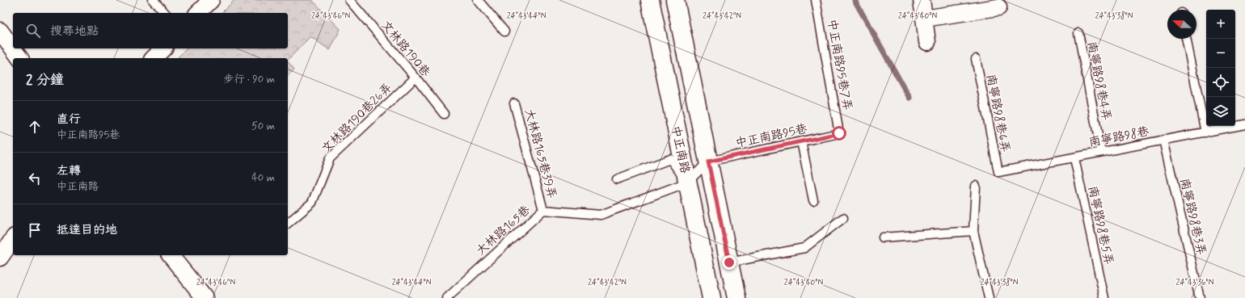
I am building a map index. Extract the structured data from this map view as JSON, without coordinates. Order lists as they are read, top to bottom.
{
  "streets": {
    "street": ["中正南路"],
    "lane": [
      "文林路190巷",
      "中正南路95巷7弄",
      "南寧路98巷4弄",
      "南寧路98巷6弄",
      "文林路190巷26弄",
      "中正南路95巷",
      "南寧路98巷",
      "大林路165巷39弄",
      "南寧路98巷3弄",
      "南寧路98巷5弄",
      "大林路165巷"
    ]
  },
  "crossings": [
    ["文林路190巷", "文林路190巷26弄"],
    ["中正南路95巷7弄", "中正南路95巷"],
    ["南寧路98巷4弄", "南寧路98巷"],
    ["南寧路98巷6弄", "南寧路98巷"],
    ["中正南路95巷", "中正南路"],
    ["中正南路95巷", "大林路165巷"],
    ["南寧路98巷", "南寧路98巷3弄"],
    ["南寧路98巷", "南寧路98巷5弄"],
    ["中正南路", "大林路165巷"],
    ["大林路165巷39弄", "大林路165巷"]
  ],
  "north": "left",
  "page": {
    "map_buttons": ["+", "−"],
    "search": "搜尋地點",
    "heading": ["2 分鐘", "步行 · 90 m"],
    "list": [
      ["直行", "中正南路95巷", "50 m"],
      ["左轉", "中正南路", "40 m"],
      "抵達目的地"
    ]
  },
  "coordinates": [
    "24°43'40\"N",
    "24°43'46\"N",
    "24°43'44\"N",
    "24°43'42\"N",
    "24°43'38\"N",
    "24°43'36\"N"
  ]
}
